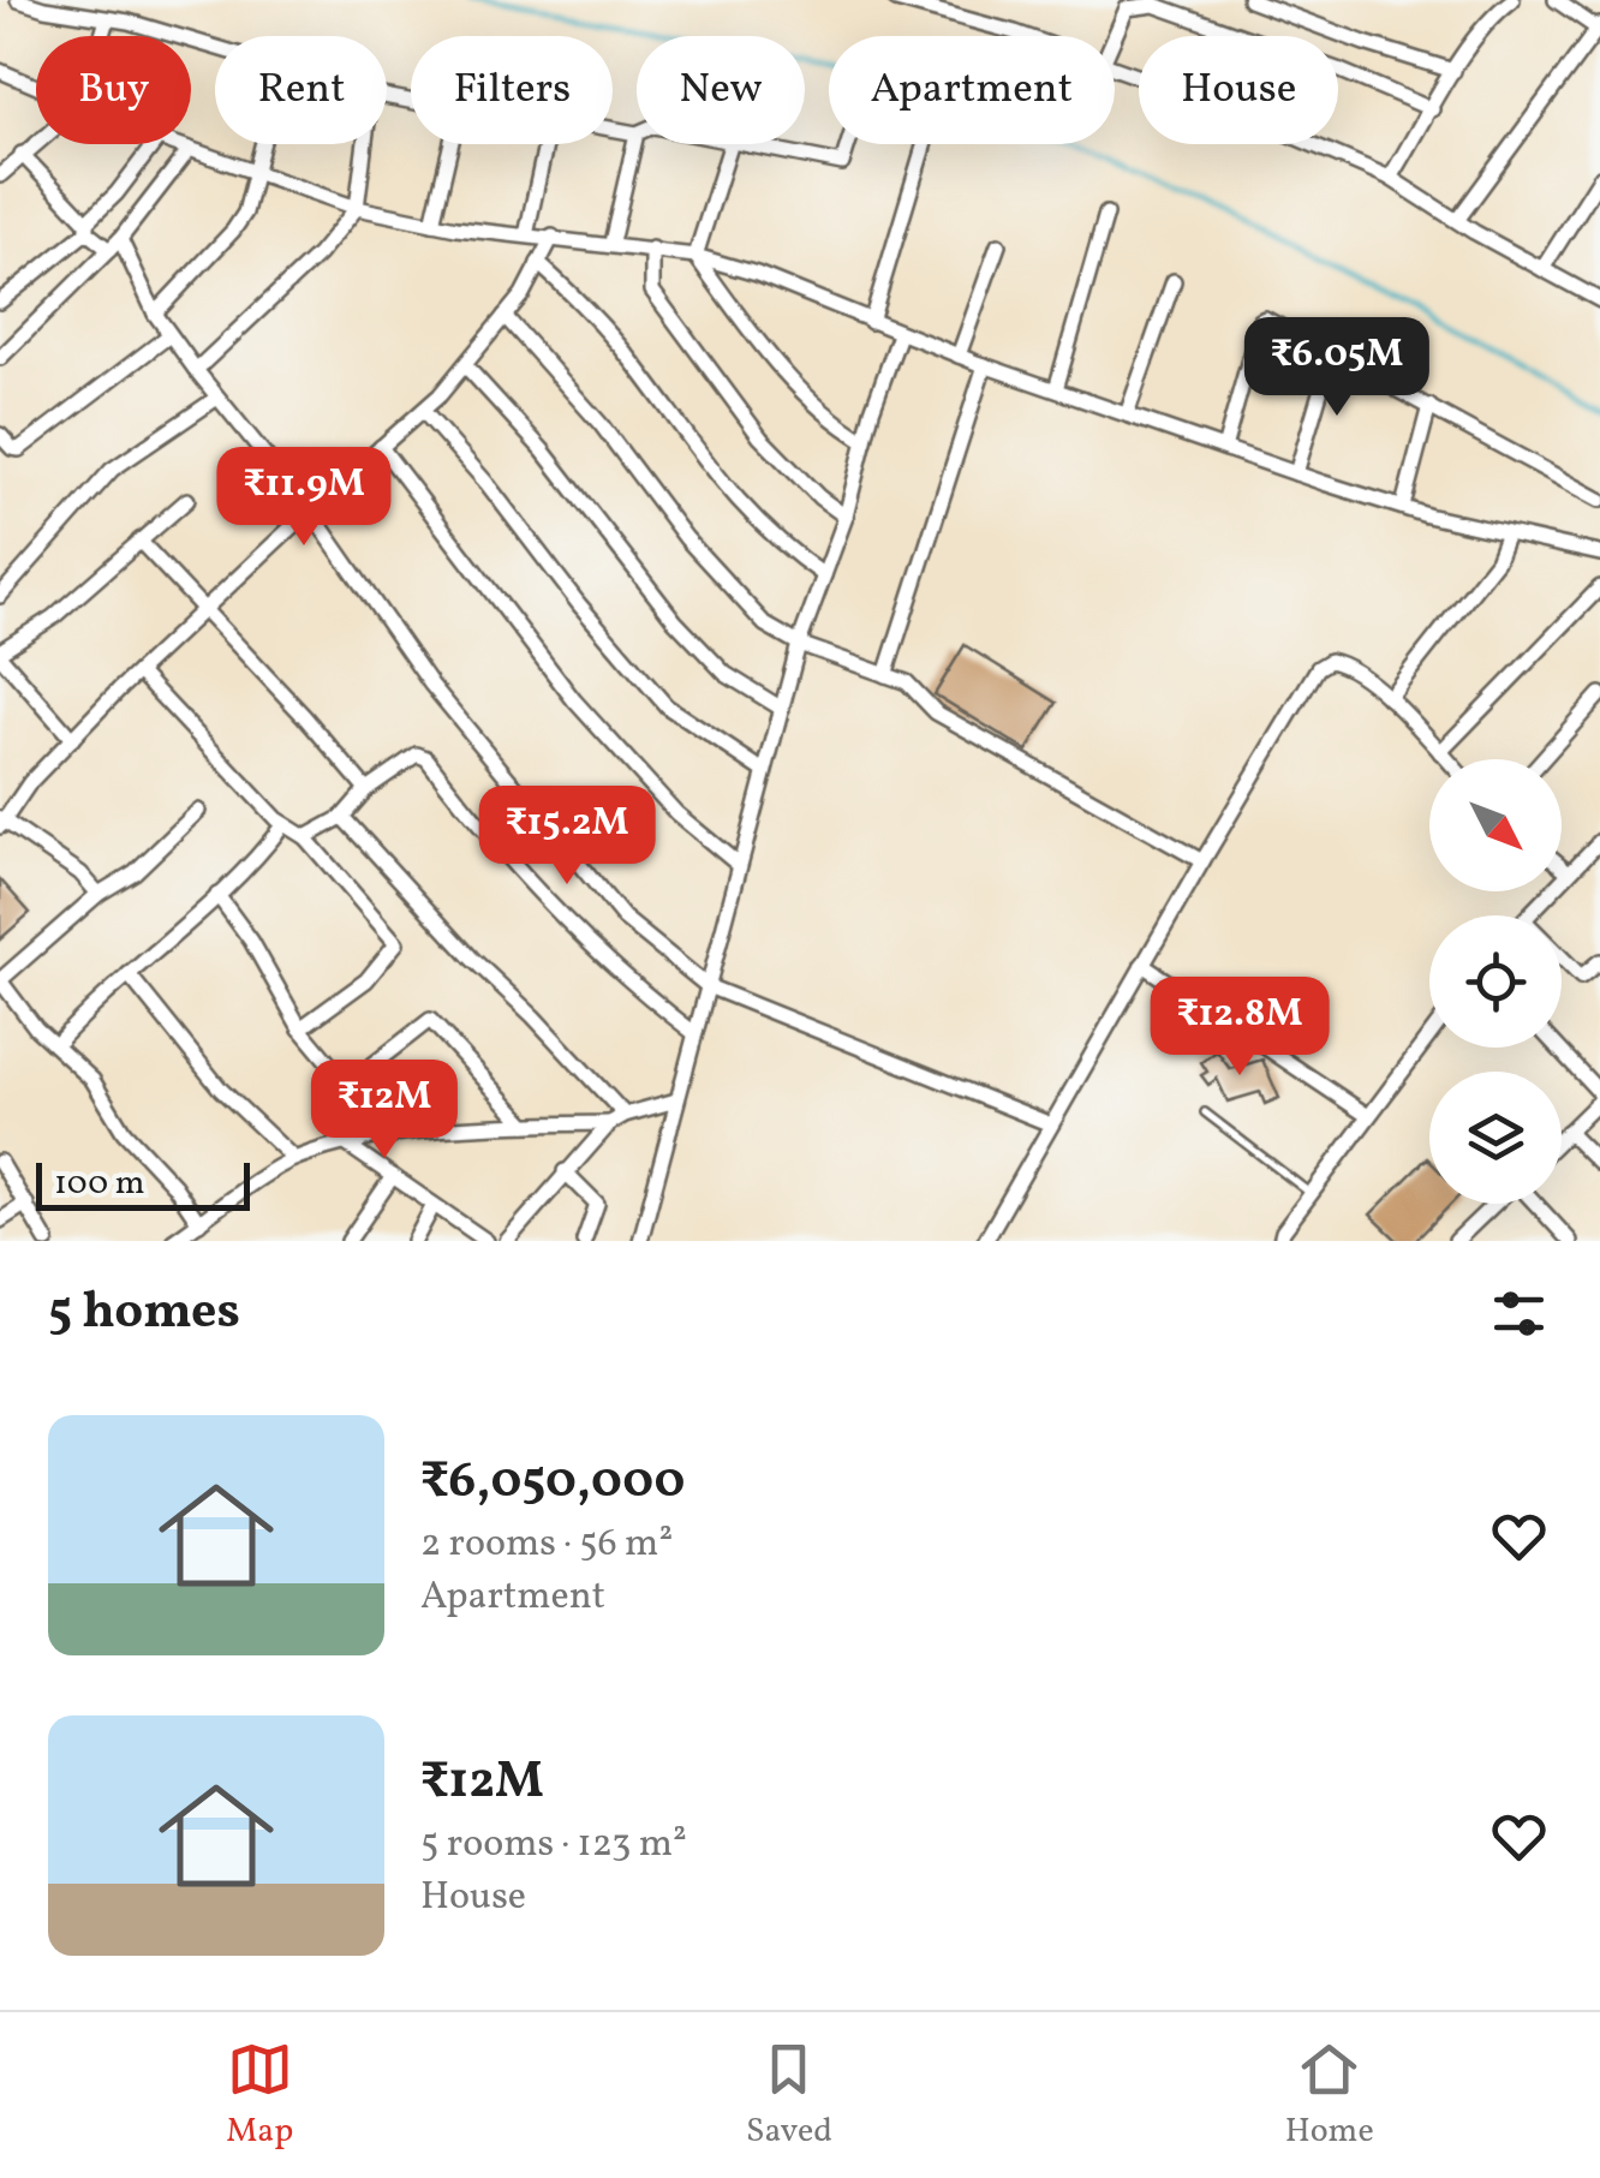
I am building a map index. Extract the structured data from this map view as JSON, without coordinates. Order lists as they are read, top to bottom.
{
  "scale_bar": "100 m",
  "north": "bottom right",
  "page": {
    "chip": [
      "Buy",
      "Rent",
      "Filters",
      "New",
      "Apartment",
      "House"
    ],
    "price": [
      "₹6.05M",
      "₹11.9M",
      "₹15.2M",
      "₹12.8M",
      "₹12M"
    ],
    "scale": "100 m",
    "heading": "5 homes",
    "list": [
      {
        "name": "₹6,050,000",
        "note": "2 rooms · 56 m² · Apartment"
      },
      {
        "name": "₹12M",
        "note": "5 rooms · 123 m² · House"
      }
    ],
    "tabs": ["Map", "Saved", "Home"]
  }
}
